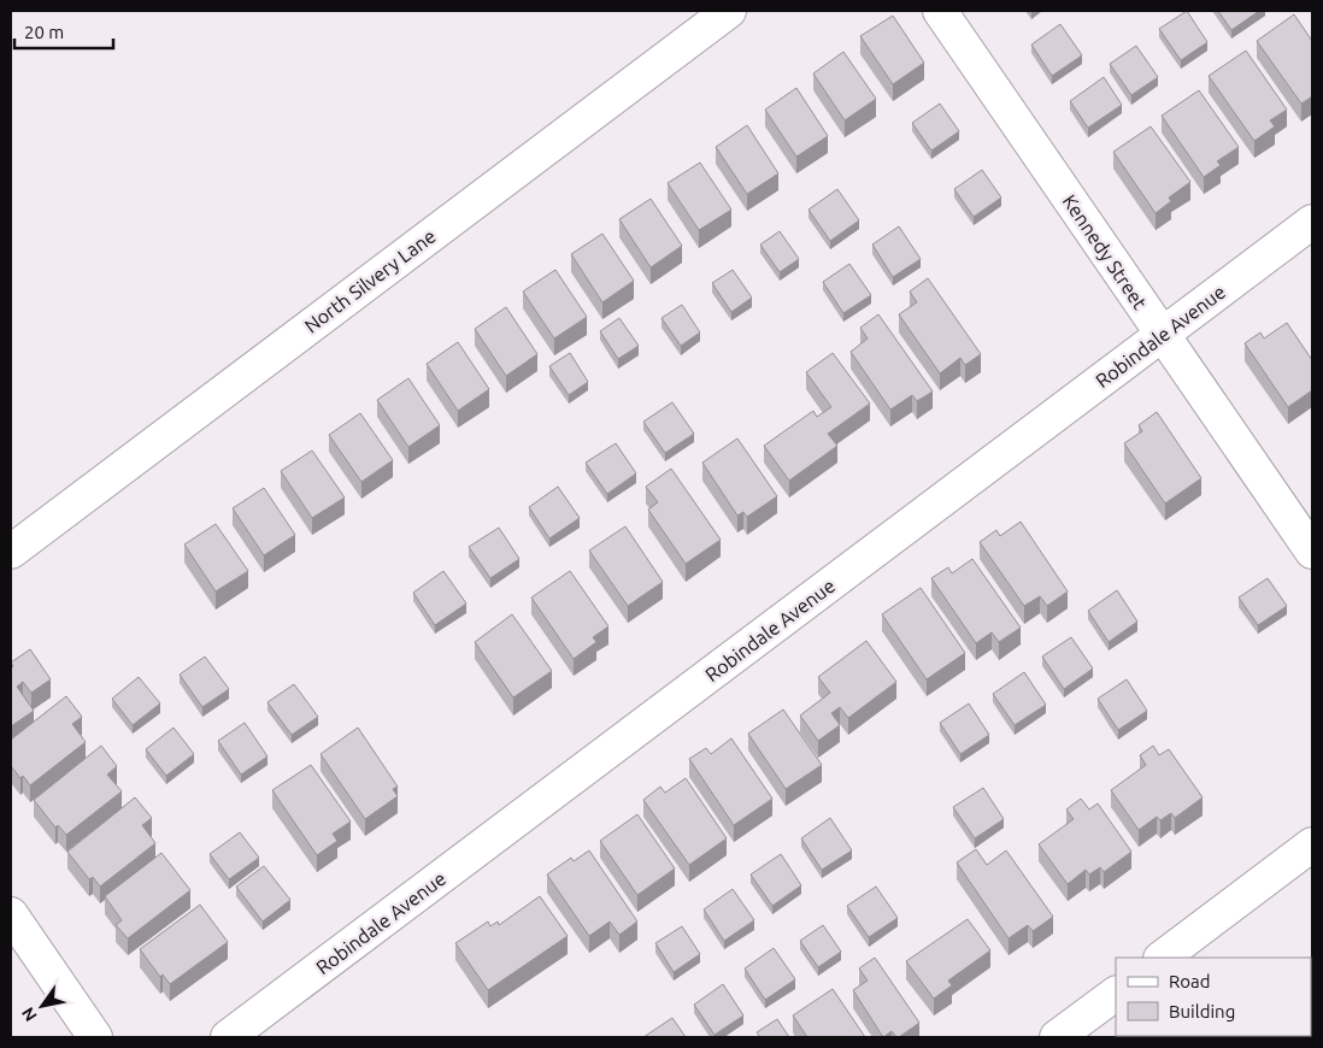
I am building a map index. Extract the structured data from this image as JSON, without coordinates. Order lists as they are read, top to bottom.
{
  "streets": {
    "street": ["Kennedy Street", "North Silvery Lane", "Robindale Avenue"]
  },
  "crossings": [
    ["Kennedy Street", "Robindale Avenue"]
  ],
  "legend": ["Road", "Building"],
  "scale_bar": "20 m",
  "north": "bottom left"
}
